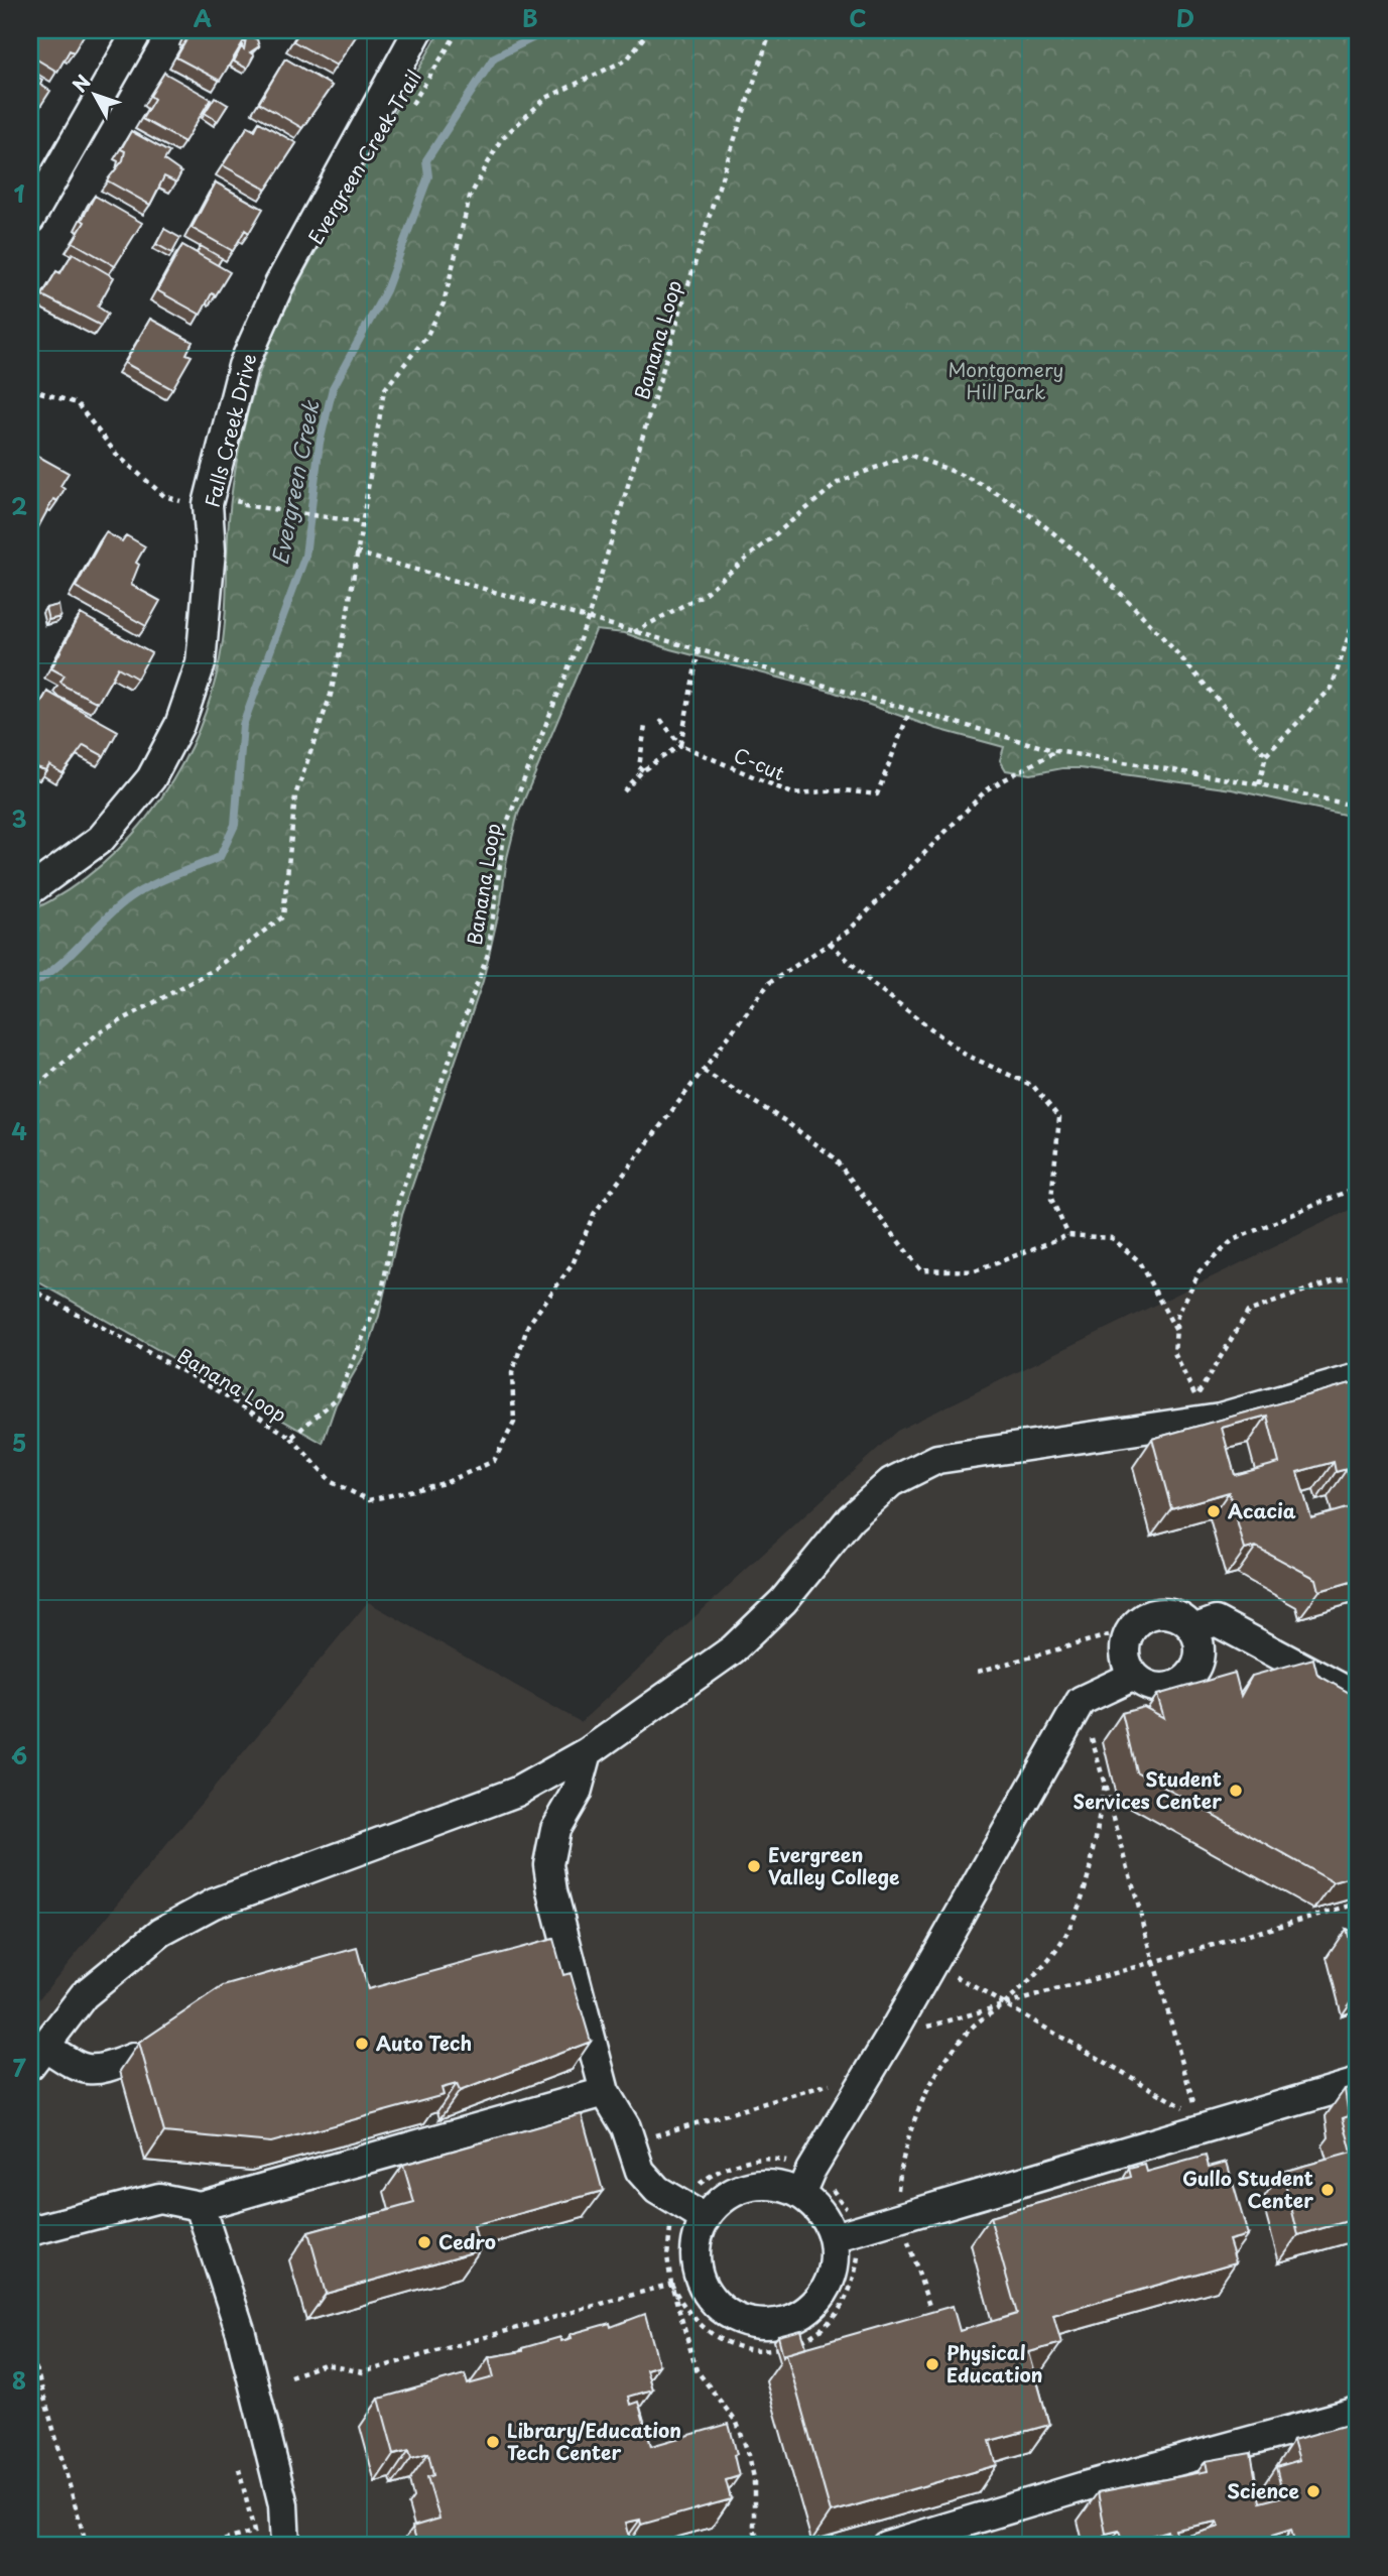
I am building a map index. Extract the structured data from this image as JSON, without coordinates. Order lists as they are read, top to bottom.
{
  "streets": {
    "street": ["Falls Creek Drive"],
    "path": ["Evergreen Creek Trail", "Banana Loop", "C-cut"]
  },
  "water": ["Evergreen Creek"],
  "parks": ["Montgomery Hill Park"],
  "places": [
    "Acacia",
    "Student Services Center",
    "Evergreen Valley College",
    "Auto Tech",
    "Gullo Student Center",
    "Cedro",
    "Physical Education",
    "Library/Education Tech Center",
    "Science"
  ],
  "north": "top left",
  "grid": {
    "columns": [
      "A",
      "B",
      "C",
      "D"
    ],
    "rows": [
      "1",
      "2",
      "3",
      "4",
      "5",
      "6",
      "7",
      "8"
    ]
  }
}
